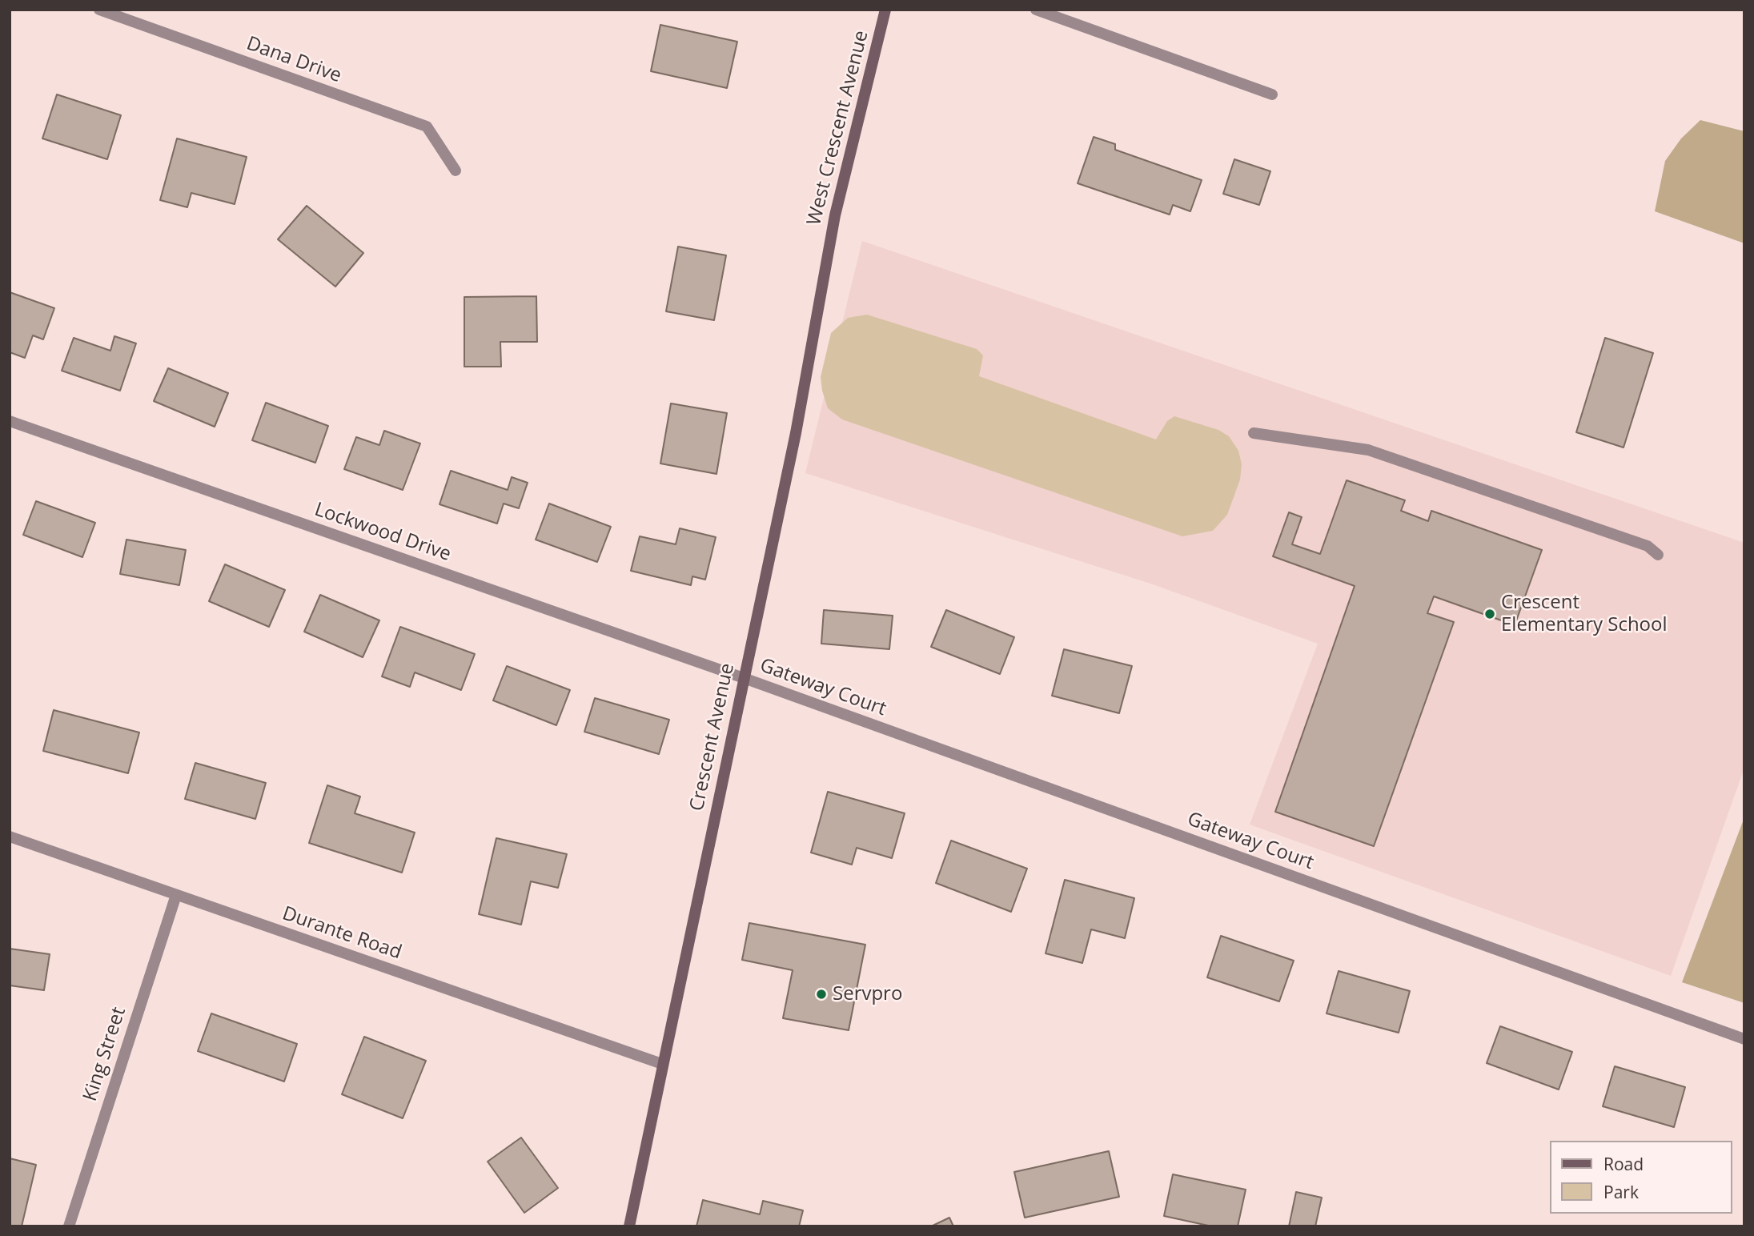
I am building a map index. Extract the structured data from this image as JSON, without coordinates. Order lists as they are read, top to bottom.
{
  "streets": {
    "main road": ["West Crescent Avenue", "Crescent Avenue"],
    "street": [
      "Dana Drive",
      "Lockwood Drive",
      "Gateway Court",
      "Durante Road",
      "King Street"
    ]
  },
  "crossings": [
    ["West Crescent Avenue", "Crescent Avenue"],
    ["Lockwood Drive", "Gateway Court"],
    ["Lockwood Drive", "Crescent Avenue"],
    ["Gateway Court", "Crescent Avenue"],
    ["Crescent Avenue", "Durante Road"],
    ["Durante Road", "King Street"]
  ],
  "places": ["Crescent Elementary School", "Servpro"],
  "legend": ["Road", "Park"]
}
